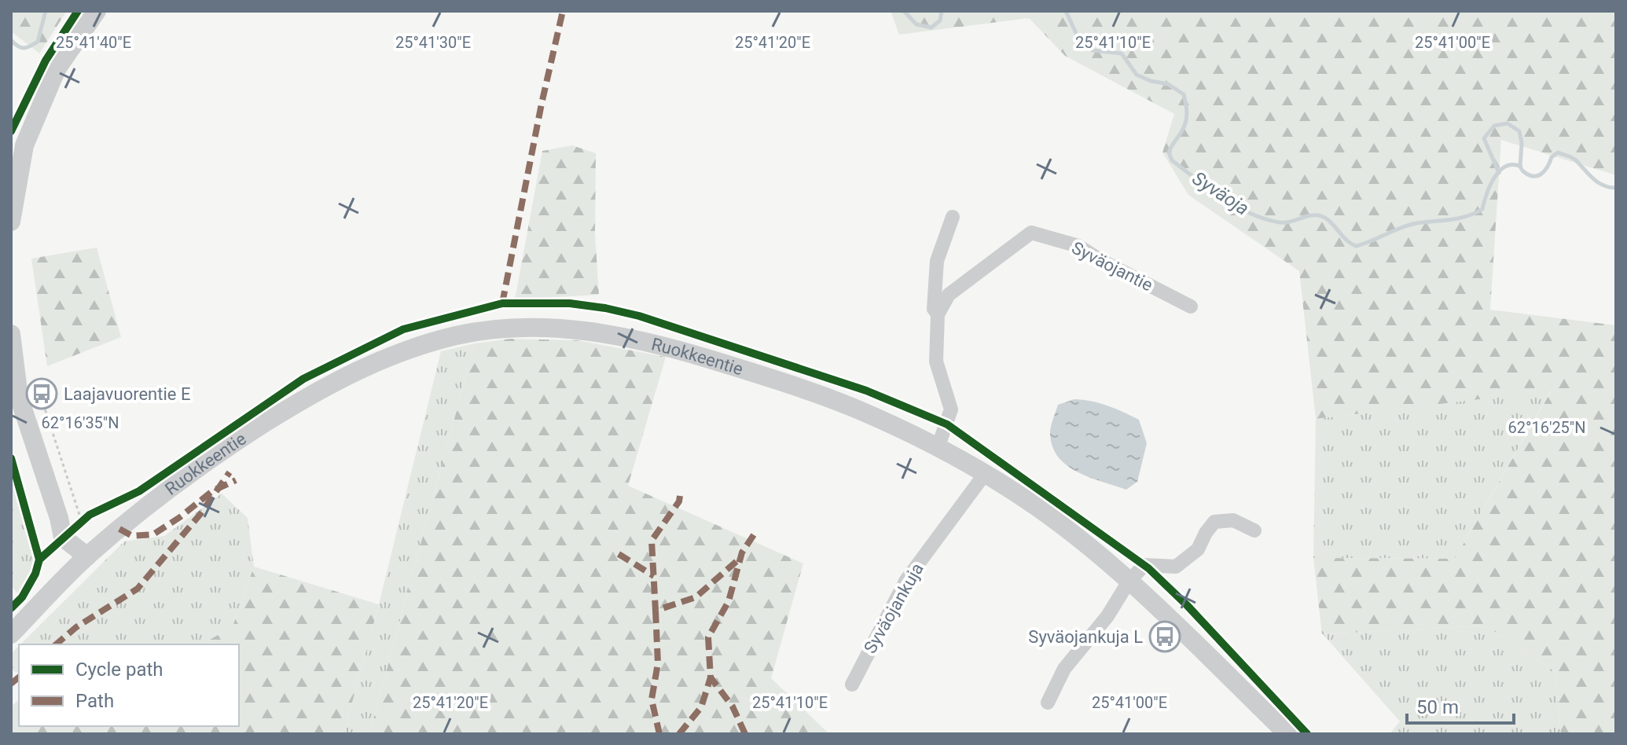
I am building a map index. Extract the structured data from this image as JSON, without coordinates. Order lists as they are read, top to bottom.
{
  "streets": {
    "street": ["Syväojantie", "Ruokkeentie", "Syväojankuja"]
  },
  "crossings": [
    ["Ruokkeentie", "Syväojankuja"]
  ],
  "water": ["Syväoja"],
  "places": {
    "bus stop": ["Laajavuorentie E", "Syväojankuja L"]
  },
  "legend": ["Cycle path", "Path"],
  "scale_bar": "50 m",
  "coordinates": [
    "25°41'40\"E",
    "25°41'30\"E",
    "25°41'20\"E",
    "25°41'10\"E",
    "25°41'00\"E",
    "62°16'35\"N",
    "62°16'25\"N"
  ]
}
